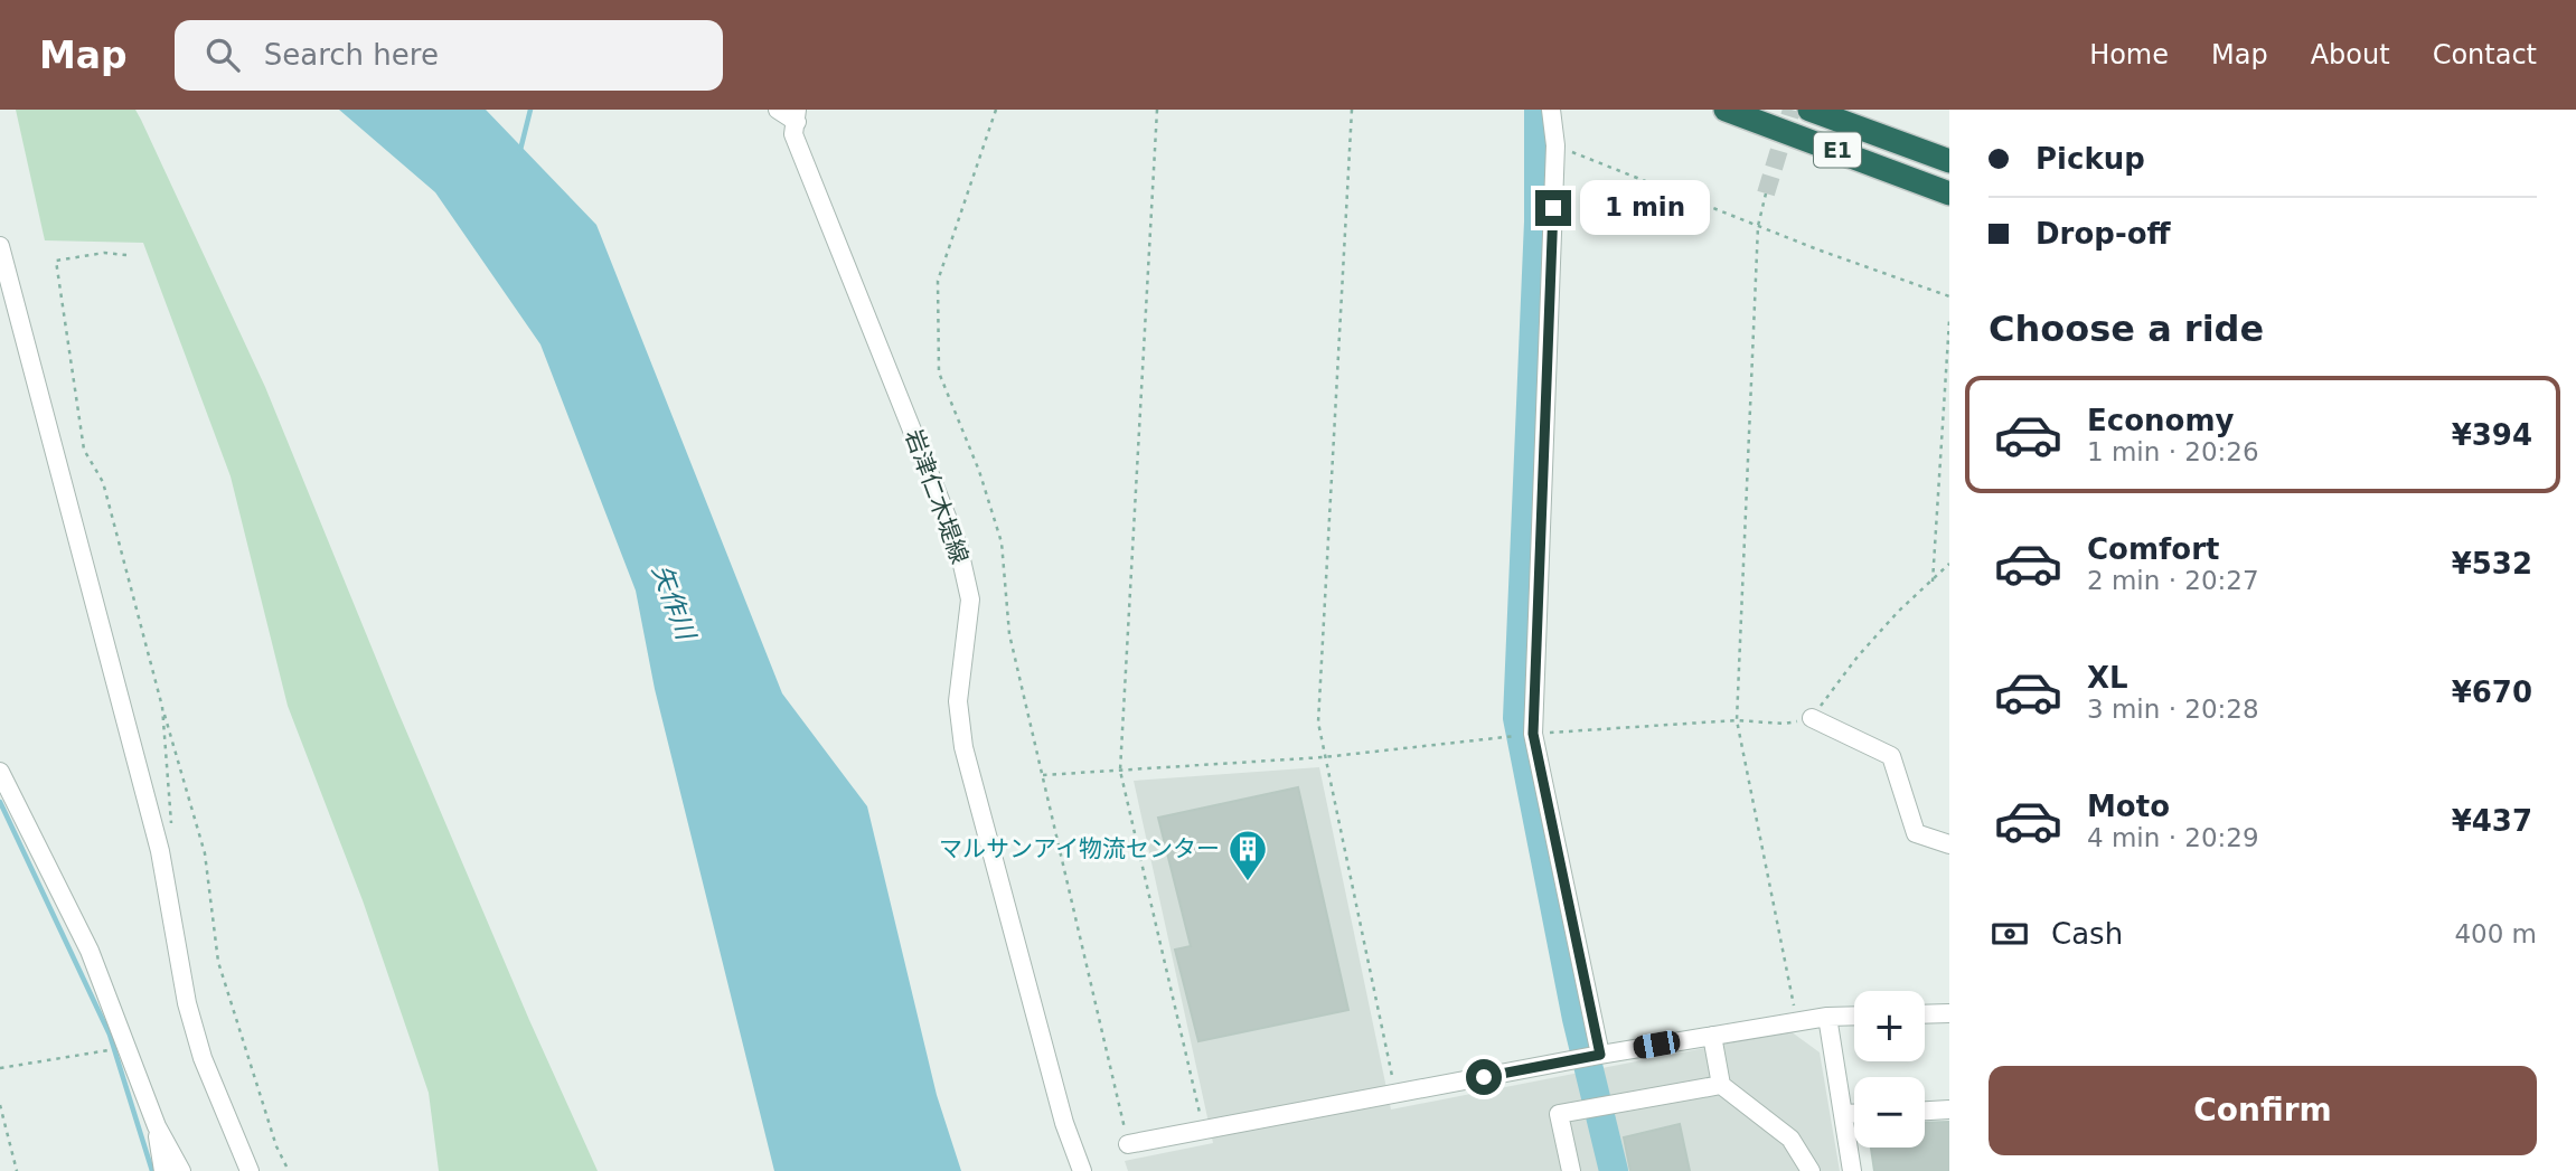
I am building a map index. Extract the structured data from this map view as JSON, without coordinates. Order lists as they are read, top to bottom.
{
  "streets": {
    "highway": ["E1"],
    "street": ["岩津仁木堤線"]
  },
  "water": ["矢作川"],
  "places": {
    "building": ["マルサンアイ物流センター"]
  },
  "page": {
    "header": "Map",
    "search": "Search here",
    "nav": [
      "Home",
      "Map",
      "About",
      "Contact"
    ],
    "banner": ["Pickup", "Drop-off"],
    "bubble": "1 min",
    "heading": "Choose a ride",
    "list": [
      {
        "name": "Economy",
        "note": "1 min · 20:26",
        "value": "¥394"
      },
      {
        "name": "Comfort",
        "note": "2 min · 20:27",
        "value": "¥532"
      },
      {
        "name": "XL",
        "note": "3 min · 20:28",
        "value": "¥670"
      },
      {
        "name": "Moto",
        "note": "4 min · 20:29",
        "value": "¥437"
      }
    ],
    "pay": ["Cash", "400 m"],
    "map_buttons": ["+", "−"],
    "buttons": "Confirm"
  }
}
